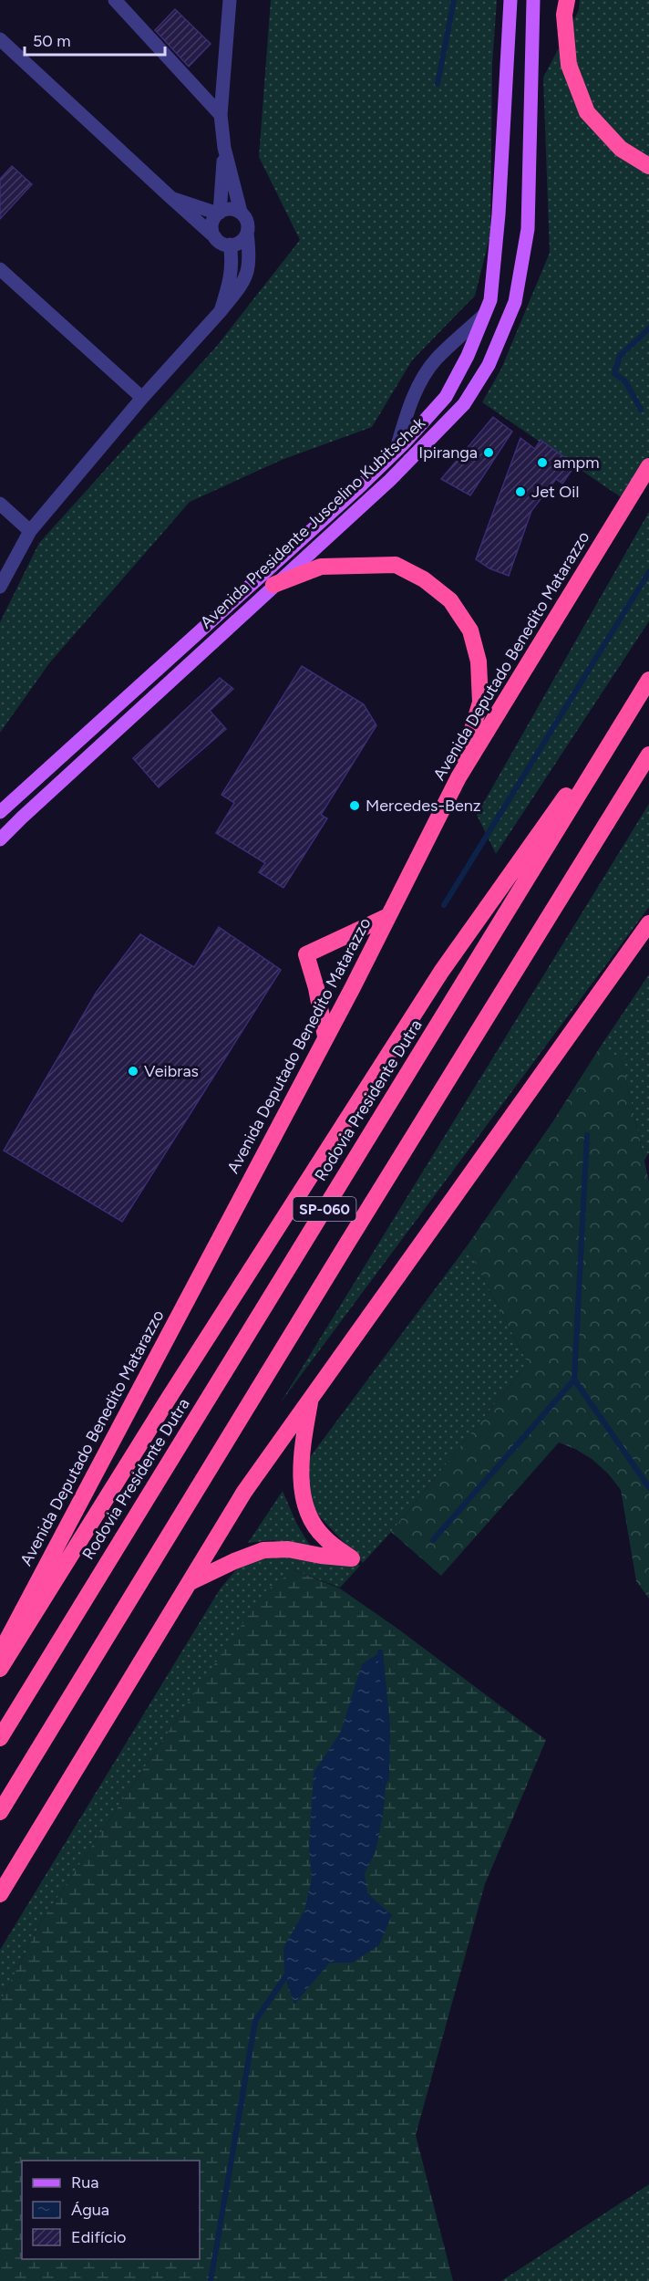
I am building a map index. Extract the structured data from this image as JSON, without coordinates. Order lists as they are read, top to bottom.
{
  "streets": {
    "highway": ["Avenida Deputado Benedito Matarazzo", "Rodovia Presidente Dutra", "SP-060"],
    "main road": ["Avenida Presidente Juscelino Kubitschek"]
  },
  "places": [
    "Ipiranga",
    "ampm",
    "Jet Oil",
    "Mercedes-Benz",
    "Veibras"
  ],
  "legend": ["Rua", "Água", "Edifício"],
  "scale_bar": "50 m"
}
